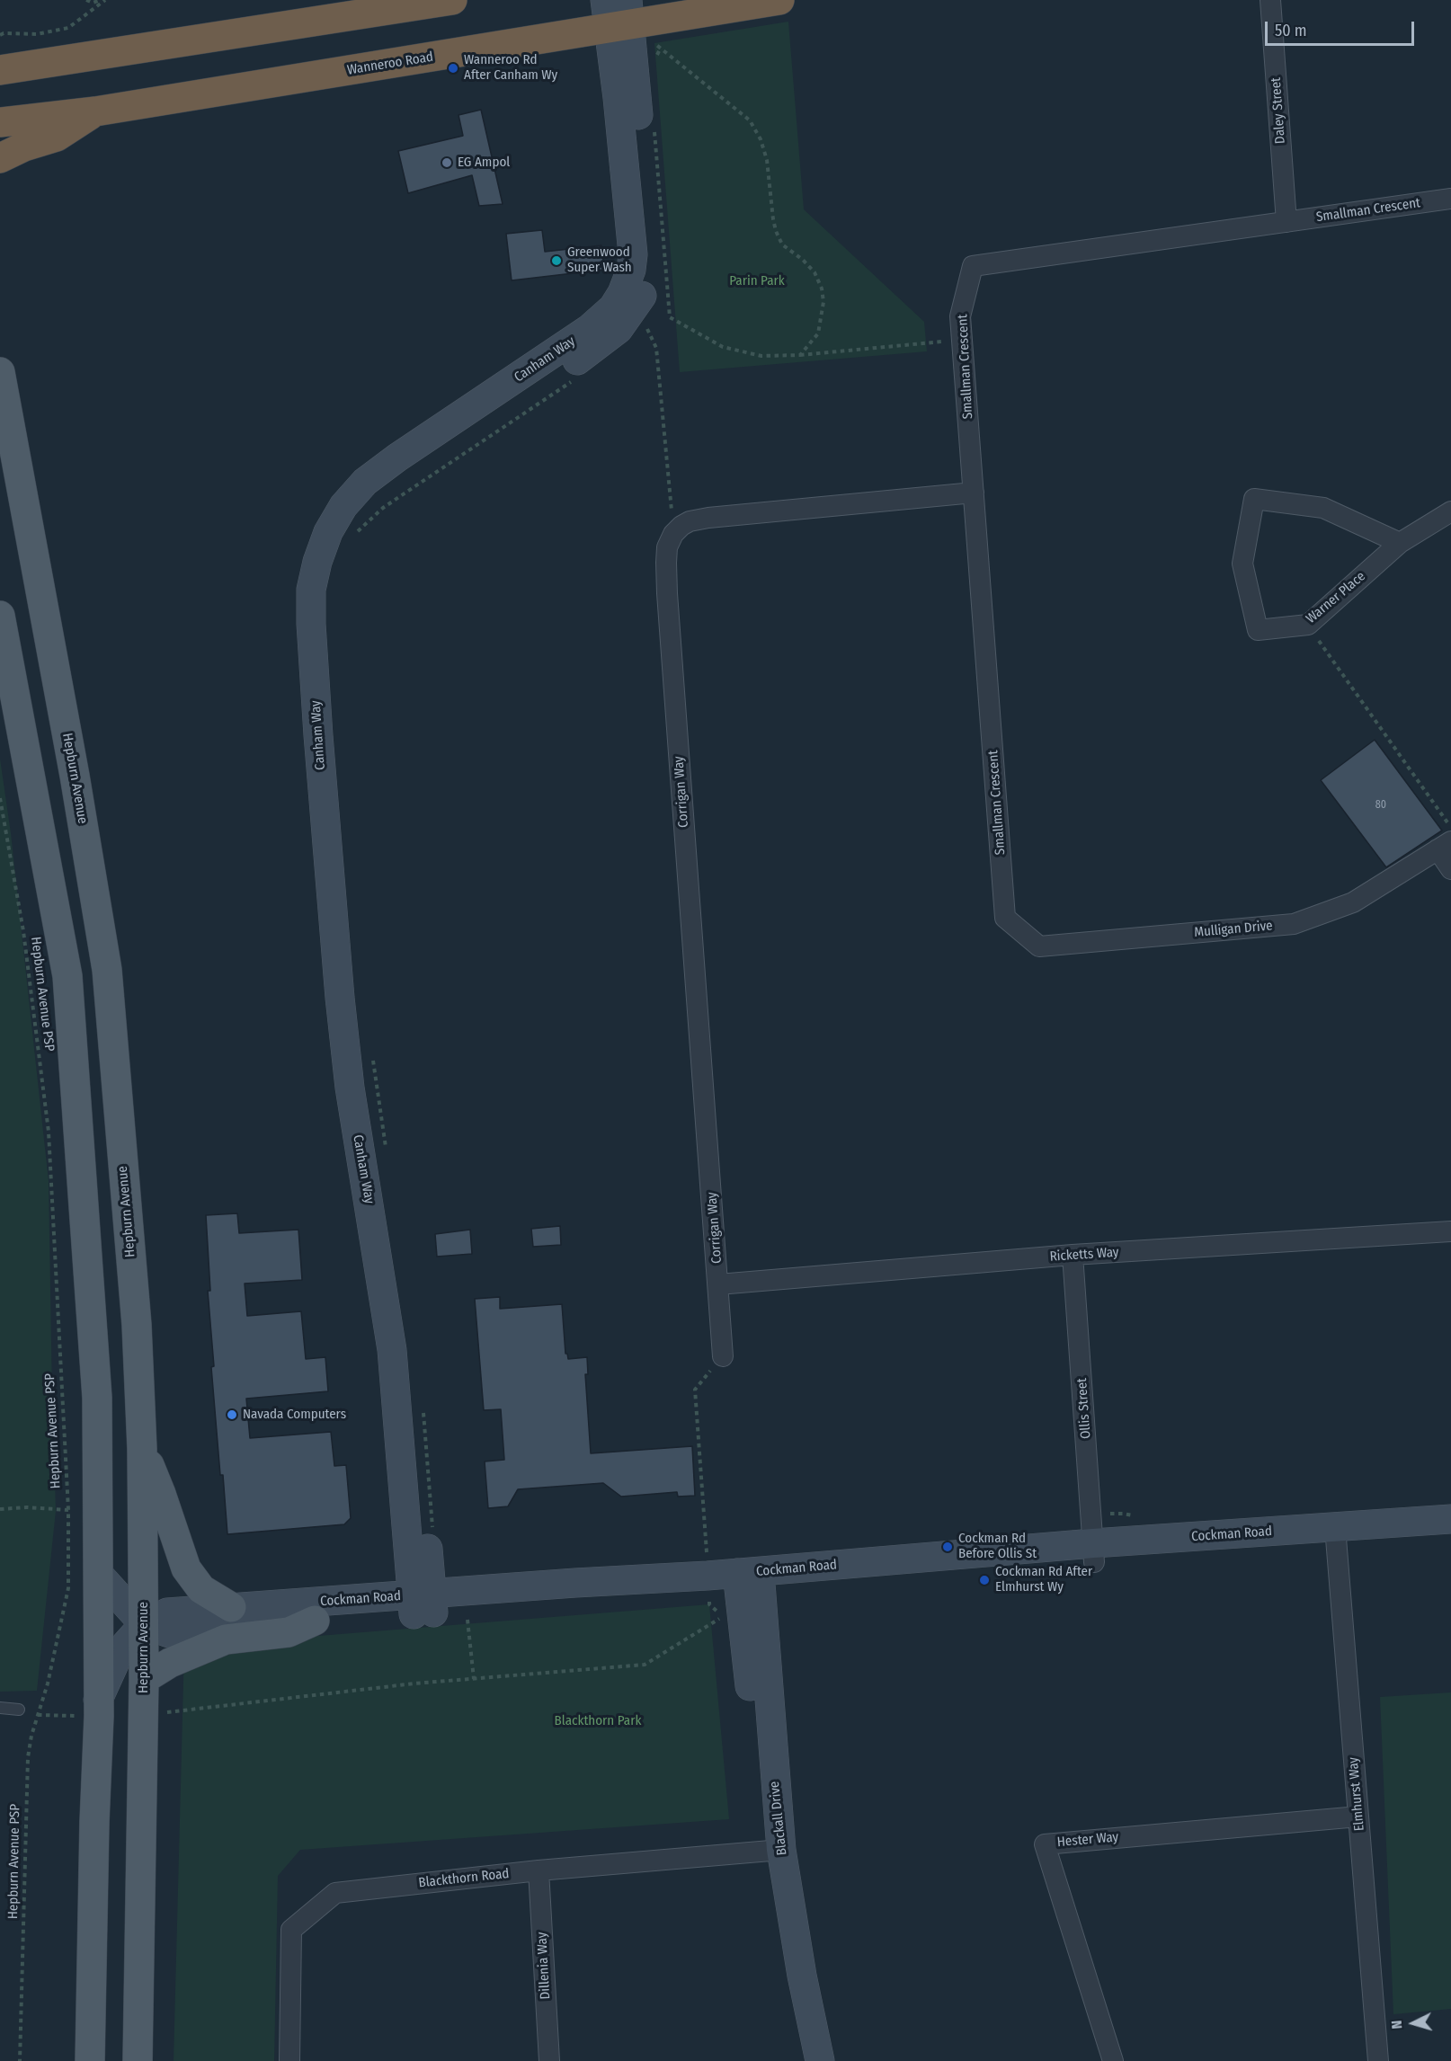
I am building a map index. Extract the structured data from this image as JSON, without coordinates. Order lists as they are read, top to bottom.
{
  "streets": {
    "highway": ["Wanneroo Road"],
    "main road": [
      "Canham Way",
      "Hepburn Avenue",
      "Cockman Road",
      "Blackall Drive"
    ],
    "street": [
      "Daley Street",
      "Smallman Crescent",
      "Warner Place",
      "Corrigan Way",
      "Mulligan Drive",
      "Ricketts Way",
      "Ollis Street",
      "Elmhurst Way",
      "Hester Way",
      "Blackthorn Road",
      "Dillenia Way"
    ],
    "path": ["Hepburn Avenue PSP"]
  },
  "crossings": [
    ["Wanneroo Road", "Canham Way"],
    ["Daley Street", "Smallman Crescent"],
    ["Smallman Crescent", "Mulligan Drive"],
    ["Canham Way", "Cockman Road"],
    ["Hepburn Avenue", "Cockman Road"],
    ["Corrigan Way", "Ricketts Way"],
    ["Ricketts Way", "Ollis Street"],
    ["Ollis Street", "Cockman Road"],
    ["Cockman Road", "Elmhurst Way"],
    ["Cockman Road", "Blackall Drive"],
    ["Elmhurst Way", "Hester Way"],
    ["Blackall Drive", "Blackthorn Road"],
    ["Blackthorn Road", "Dillenia Way"]
  ],
  "parks": ["Parin Park", "Blackthorn Park"],
  "places": [
    "Wanneroo Rd After Canham Wy",
    "EG Ampol",
    "Greenwood Super Wash",
    "Navada Computers",
    "Cockman Rd Before Ollis St",
    "Cockman Rd After Elmhurst Wy"
  ],
  "house_numbers": ["80"],
  "scale_bar": "50 m",
  "north": "left"
}
